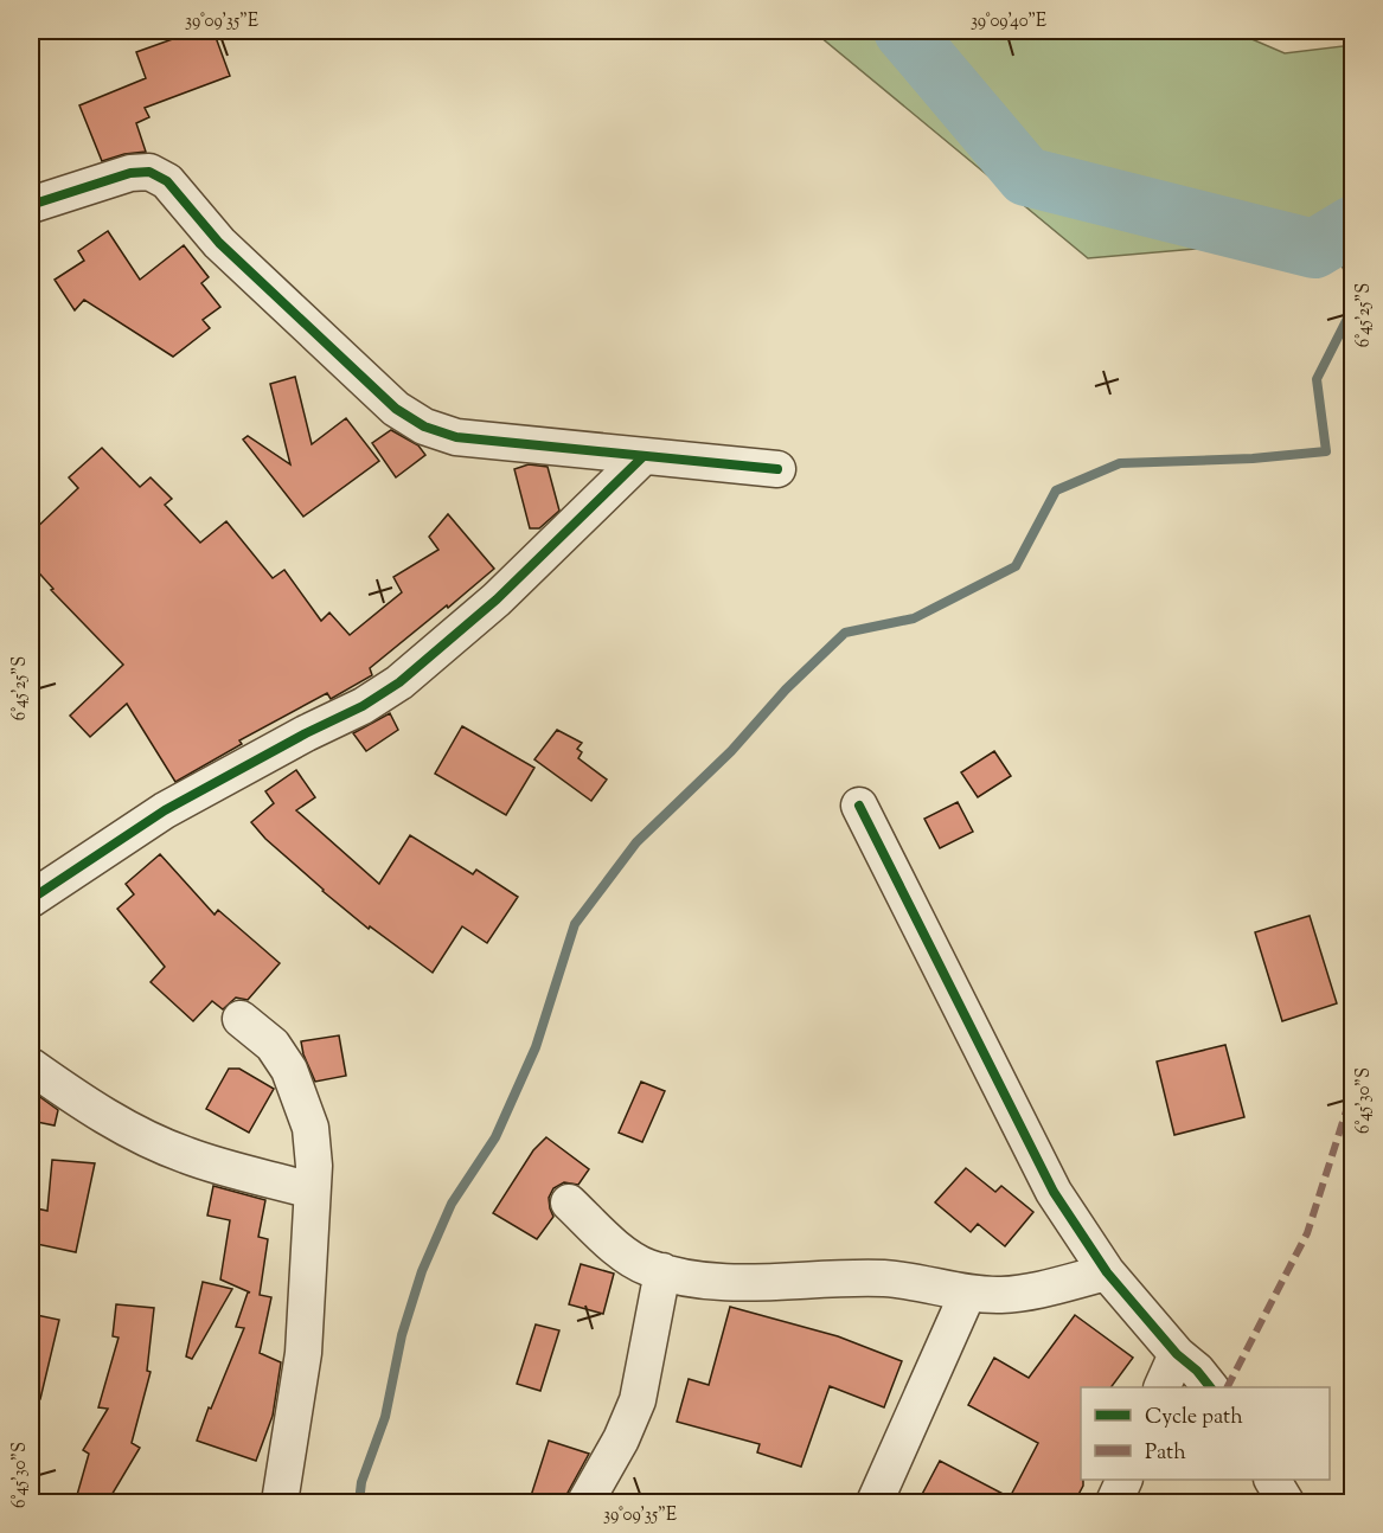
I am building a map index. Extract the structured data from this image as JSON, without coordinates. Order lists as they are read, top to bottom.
{
  "legend": ["Cycle path", "Path"],
  "coordinates": [
    "39°09'35\"E",
    "39°09'40\"E",
    "6°45'25\"S",
    "6°45'30\"S"
  ]
}
